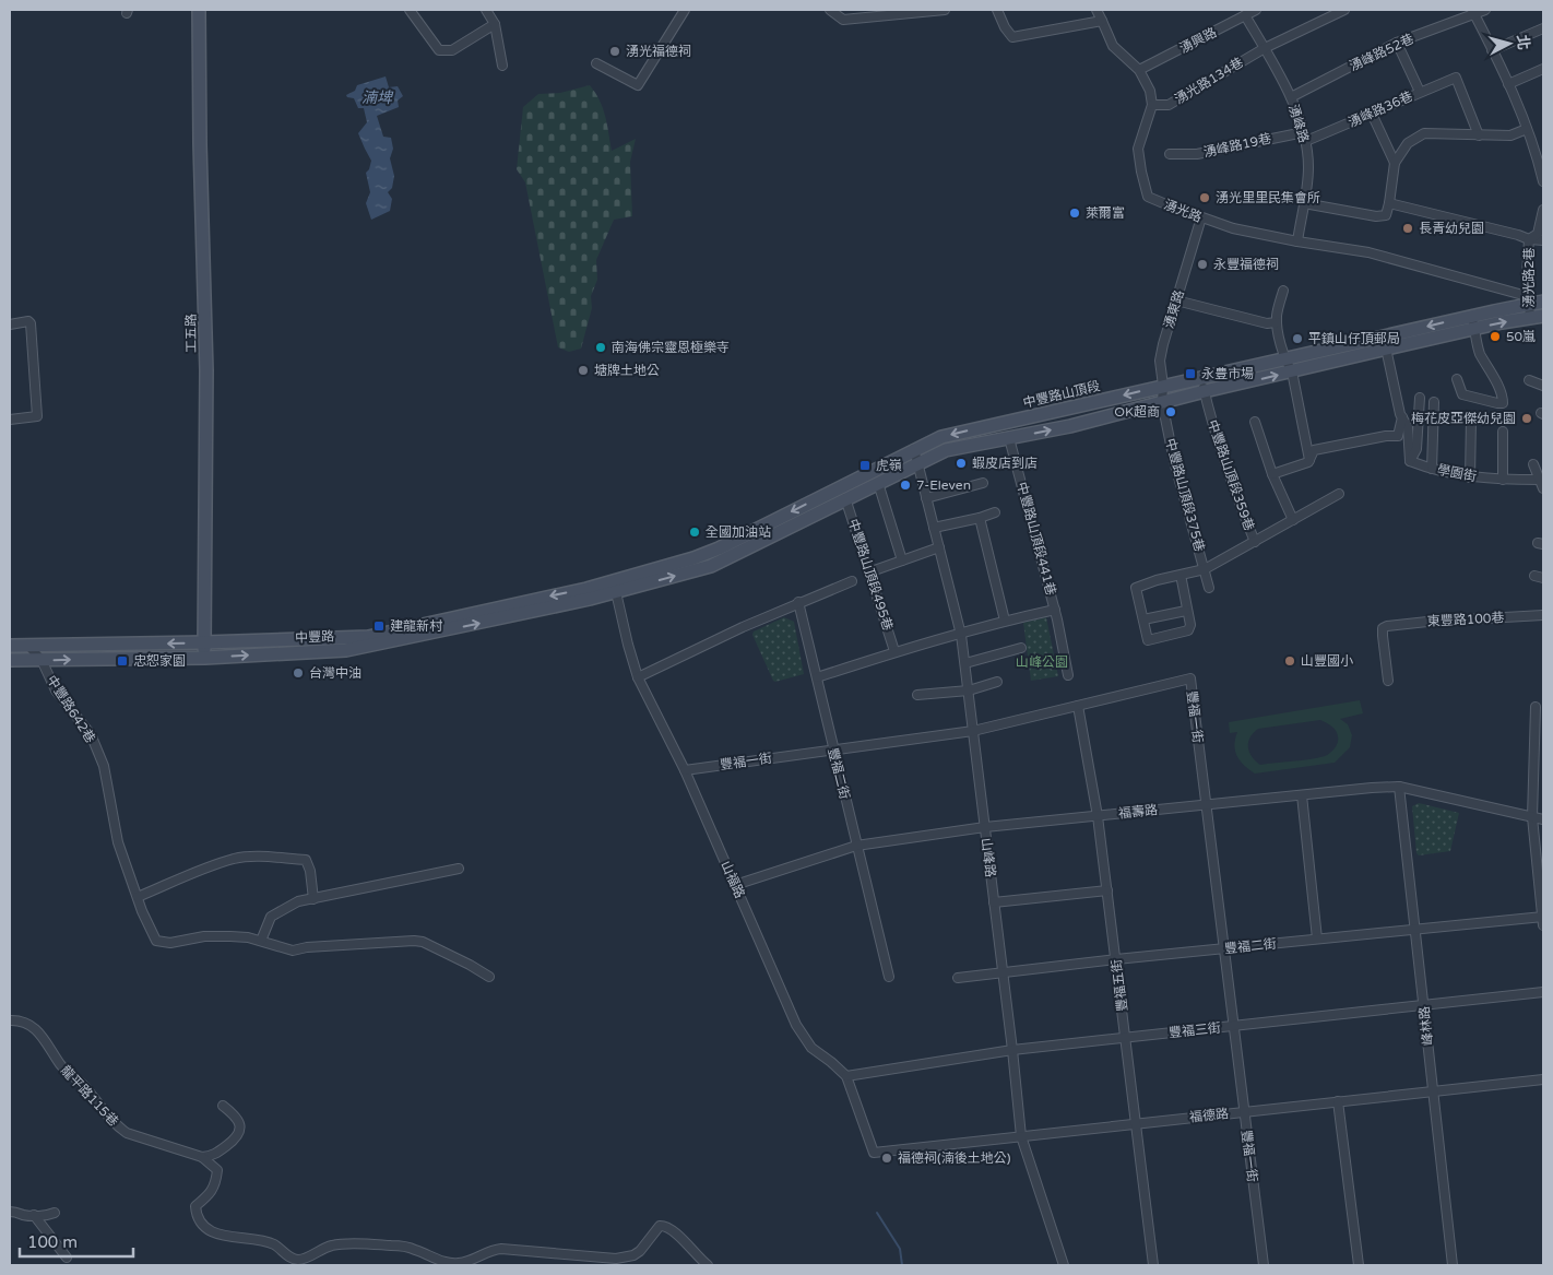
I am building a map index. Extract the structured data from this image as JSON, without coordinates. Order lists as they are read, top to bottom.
{
  "streets": {
    "main road": ["工五路", "中豐路山頂段", "中豐路"],
    "street": [
      "湧興路",
      "湧峰路52巷",
      "湧光路134巷",
      "湧峰路36巷",
      "湧峰路",
      "湧峰路19巷",
      "湧光路",
      "湧光路2巷",
      "湧東路",
      "學園街",
      "中豐路山頂段359巷",
      "中豐路山頂段375巷",
      "中豐路山頂段441巷",
      "中豐路山頂段495巷",
      "東豐路100巷",
      "中豐路642巷",
      "豐福一街",
      "豐福二街",
      "福壽路",
      "山峰路",
      "山福路",
      "豐福五街",
      "峰林路",
      "豐福三街",
      "龍平路115巷",
      "福德路"
    ]
  },
  "crossings": [
    ["湧興路", "湧峰路"],
    ["湧峰路52巷", "湧峰路"],
    ["湧光路134巷", "湧峰路"],
    ["湧光路134巷", "湧光路"],
    ["湧峰路36巷", "湧峰路"],
    ["湧峰路36巷", "湧峰路19巷"],
    ["湧峰路", "湧峰路19巷"],
    ["湧峰路", "湧光路"],
    ["湧光路", "湧光路2巷"],
    ["湧光路", "湧東路"],
    ["湧光路", "中豐路山頂段"],
    ["湧光路2巷", "中豐路山頂段"],
    ["湧東路", "中豐路山頂段"],
    ["湧東路", "中豐路山頂段375巷"],
    ["工五路", "中豐路"],
    ["中豐路山頂段", "中豐路山頂段359巷"],
    ["中豐路山頂段", "中豐路山頂段375巷"],
    ["中豐路山頂段", "中豐路山頂段441巷"],
    ["中豐路山頂段", "中豐路山頂段495巷"],
    ["中豐路山頂段", "中豐路"],
    ["中豐路山頂段", "山峰路"],
    ["中豐路山頂段", "山福路"],
    ["中豐路", "中豐路642巷"],
    ["中豐路", "山福路"],
    ["豐福一街", "豐福二街"],
    ["豐福一街", "福壽路"],
    ["豐福一街", "山峰路"],
    ["豐福一街", "山福路"],
    ["豐福一街", "豐福五街"],
    ["豐福一街", "豐福三街"],
    ["豐福一街", "福德路"],
    ["豐福二街", "福壽路"],
    ["豐福二街", "山峰路"],
    ["豐福二街", "豐福五街"],
    ["豐福二街", "峰林路"],
    ["福壽路", "山峰路"],
    ["福壽路", "山福路"],
    ["福壽路", "豐福五街"],
    ["福壽路", "峰林路"],
    ["山峰路", "豐福三街"],
    ["山峰路", "福德路"],
    ["山福路", "豐福三街"],
    ["山福路", "福德路"],
    ["豐福五街", "豐福三街"],
    ["豐福五街", "福德路"],
    ["峰林路", "豐福三街"],
    ["峰林路", "福德路"]
  ],
  "water": ["湳埤"],
  "parks": ["山峰公園"],
  "places": {
    "other": [
      "湧光福德祠",
      "湧光里里民集會所",
      "萊爾富",
      "長青幼兒園",
      "永豐福德祠",
      "50嵐",
      "平鎮山仔頂郵局",
      "南海佛宗靈恩極樂寺",
      "塘牌土地公",
      "OK超商",
      "梅花皮亞傑幼兒園",
      "蝦皮店到店",
      "7-Eleven",
      "全國加油站",
      "山豐國小",
      "台灣中油",
      "福德祠(湳後土地公)"
    ],
    "transit": [
      "永豊市場",
      "虎嶺",
      "建龍新村",
      "忠恕家園"
    ]
  },
  "scale_bar": "100 m",
  "north": "right"
}
